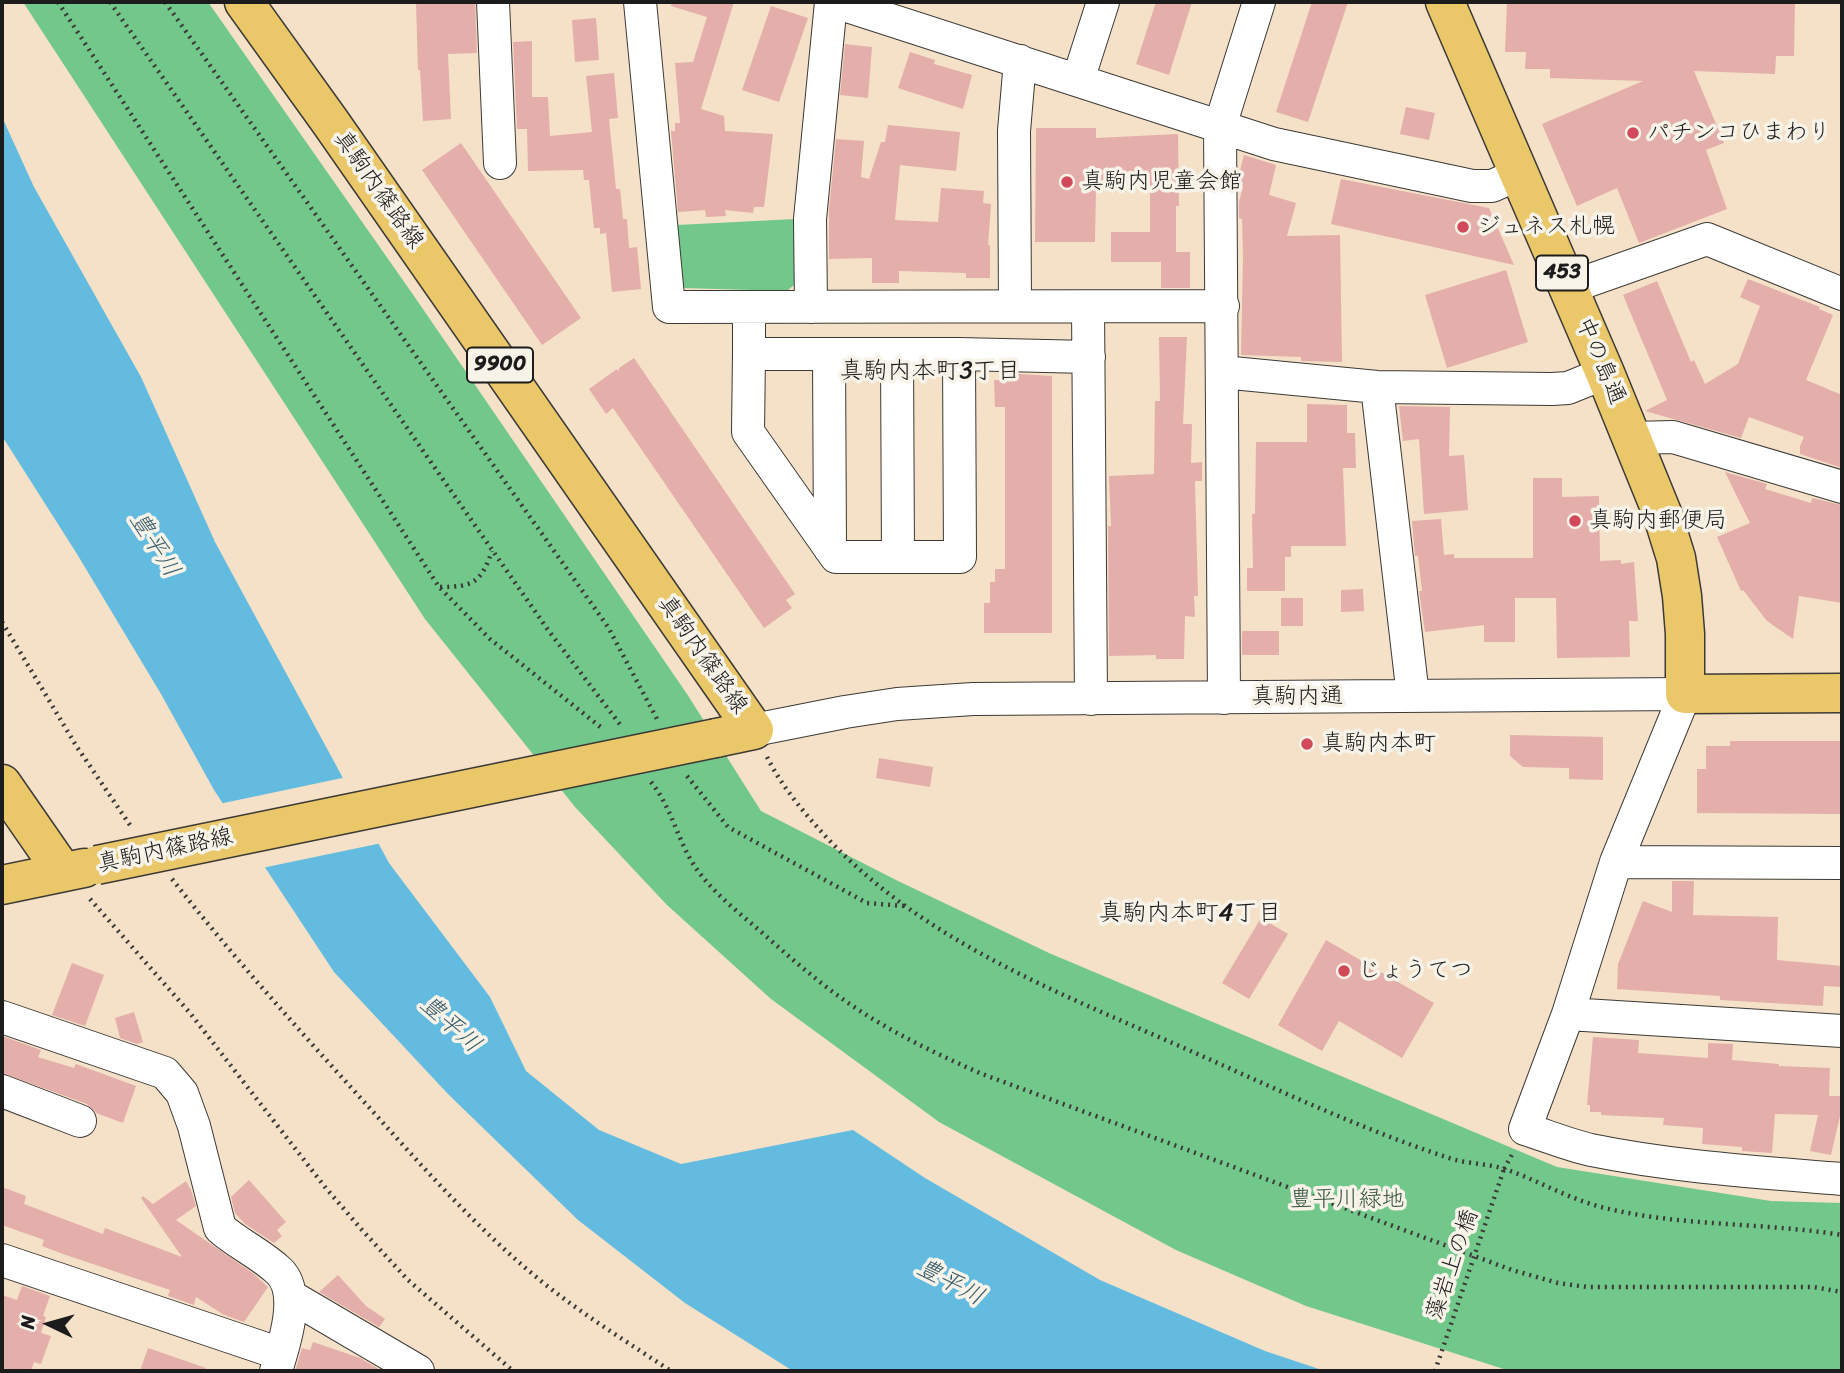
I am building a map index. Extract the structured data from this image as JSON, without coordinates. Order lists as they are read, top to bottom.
{
  "streets": {
    "main road": [
      "真駒内篠路線",
      "453",
      "中の島通",
      "9900",
      "真駒内通"
    ],
    "path": ["藻岩上の橋"]
  },
  "crossings": [
    ["真駒内篠路線", "真駒内通"],
    ["中の島通", "真駒内通"]
  ],
  "districts": ["真駒内本町3丁目", "真駒内本町4丁目"],
  "water": ["豊平川"],
  "parks": ["豊平川緑地"],
  "places": [
    "パチンコひまわり",
    "真駒内児童会館",
    "ジュネス札幌",
    "真駒内郵便局",
    "真駒内本町",
    "じょうてつ"
  ],
  "north": "left"
}
